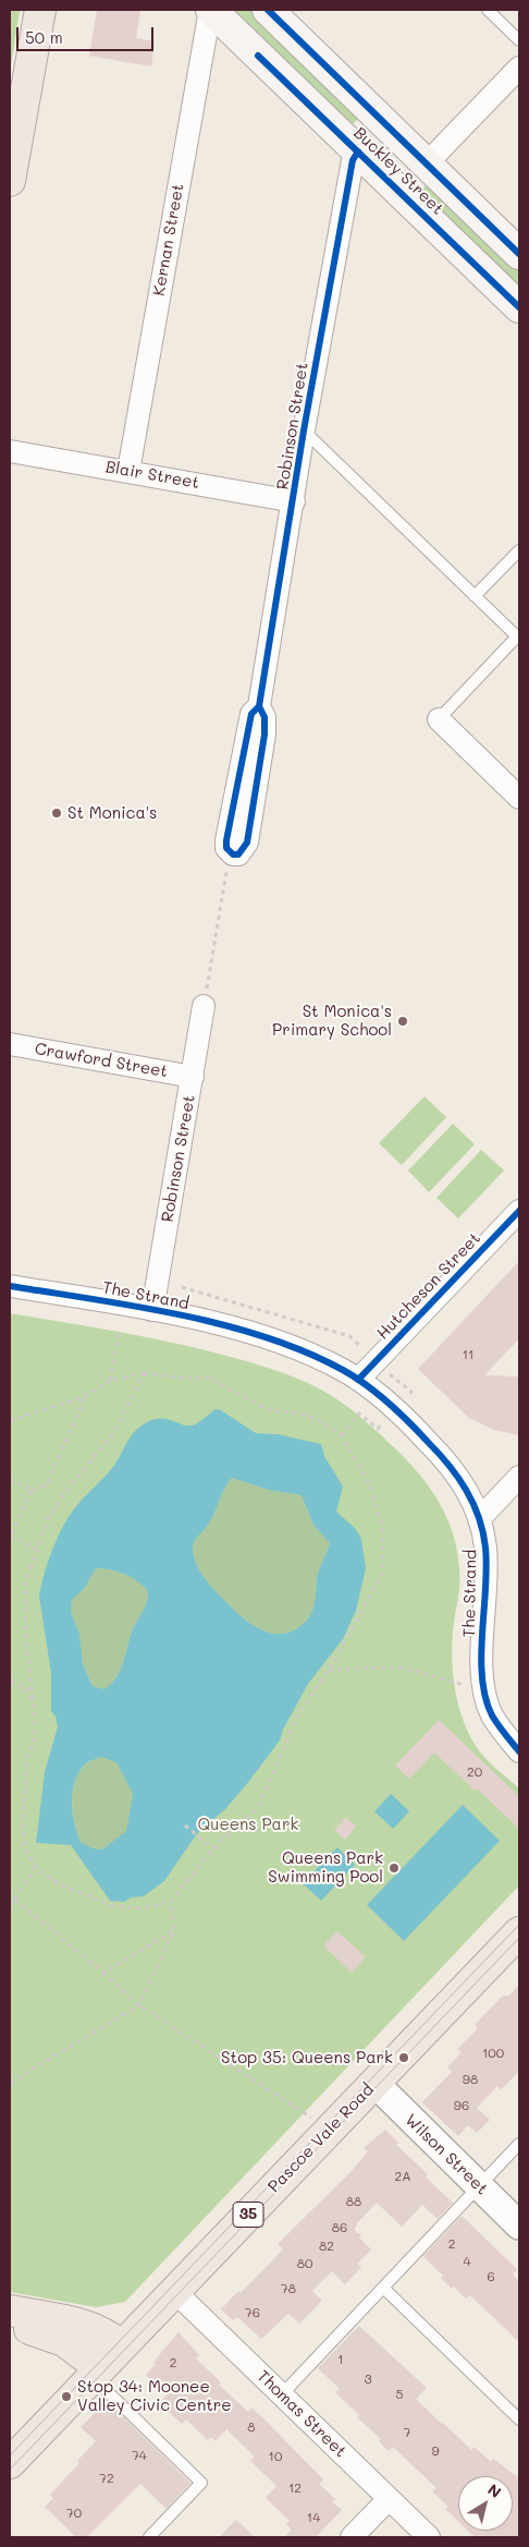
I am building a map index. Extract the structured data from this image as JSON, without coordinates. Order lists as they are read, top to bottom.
{
  "streets": {
    "main road": ["Buckley Street", "Pascoe Vale Road", "35"],
    "street": [
      "Kernan Street",
      "Robinson Street",
      "Blair Street",
      "Crawford Street",
      "Hutcheson Street",
      "The Strand",
      "Wilson Street",
      "Thomas Street"
    ]
  },
  "crossings": [
    ["Buckley Street", "Kernan Street"],
    ["Buckley Street", "Robinson Street"],
    ["Kernan Street", "Blair Street"],
    ["Robinson Street", "Blair Street"],
    ["Robinson Street", "Crawford Street"],
    ["Robinson Street", "The Strand"],
    ["Hutcheson Street", "The Strand"],
    ["Pascoe Vale Road", "Wilson Street"],
    ["Pascoe Vale Road", "Thomas Street"]
  ],
  "parks": ["Queens Park"],
  "places": [
    "St Monica's",
    "St Monica's Primary School",
    "Queens Park Swimming Pool",
    "Stop 35: Queens Park",
    "Stop 34: Moonee Valley Civic Centre"
  ],
  "house_numbers": [
    "11",
    "20",
    "100",
    "98",
    "96",
    "2A",
    "88",
    "86",
    "2",
    "82",
    "4",
    "80",
    "6",
    "78",
    "76",
    "1",
    "2",
    "3",
    "5",
    "8",
    "7",
    "9",
    "74",
    "10",
    "72",
    "12",
    "70",
    "14"
  ],
  "scale_bar": "50 m",
  "north": "top right"
}
